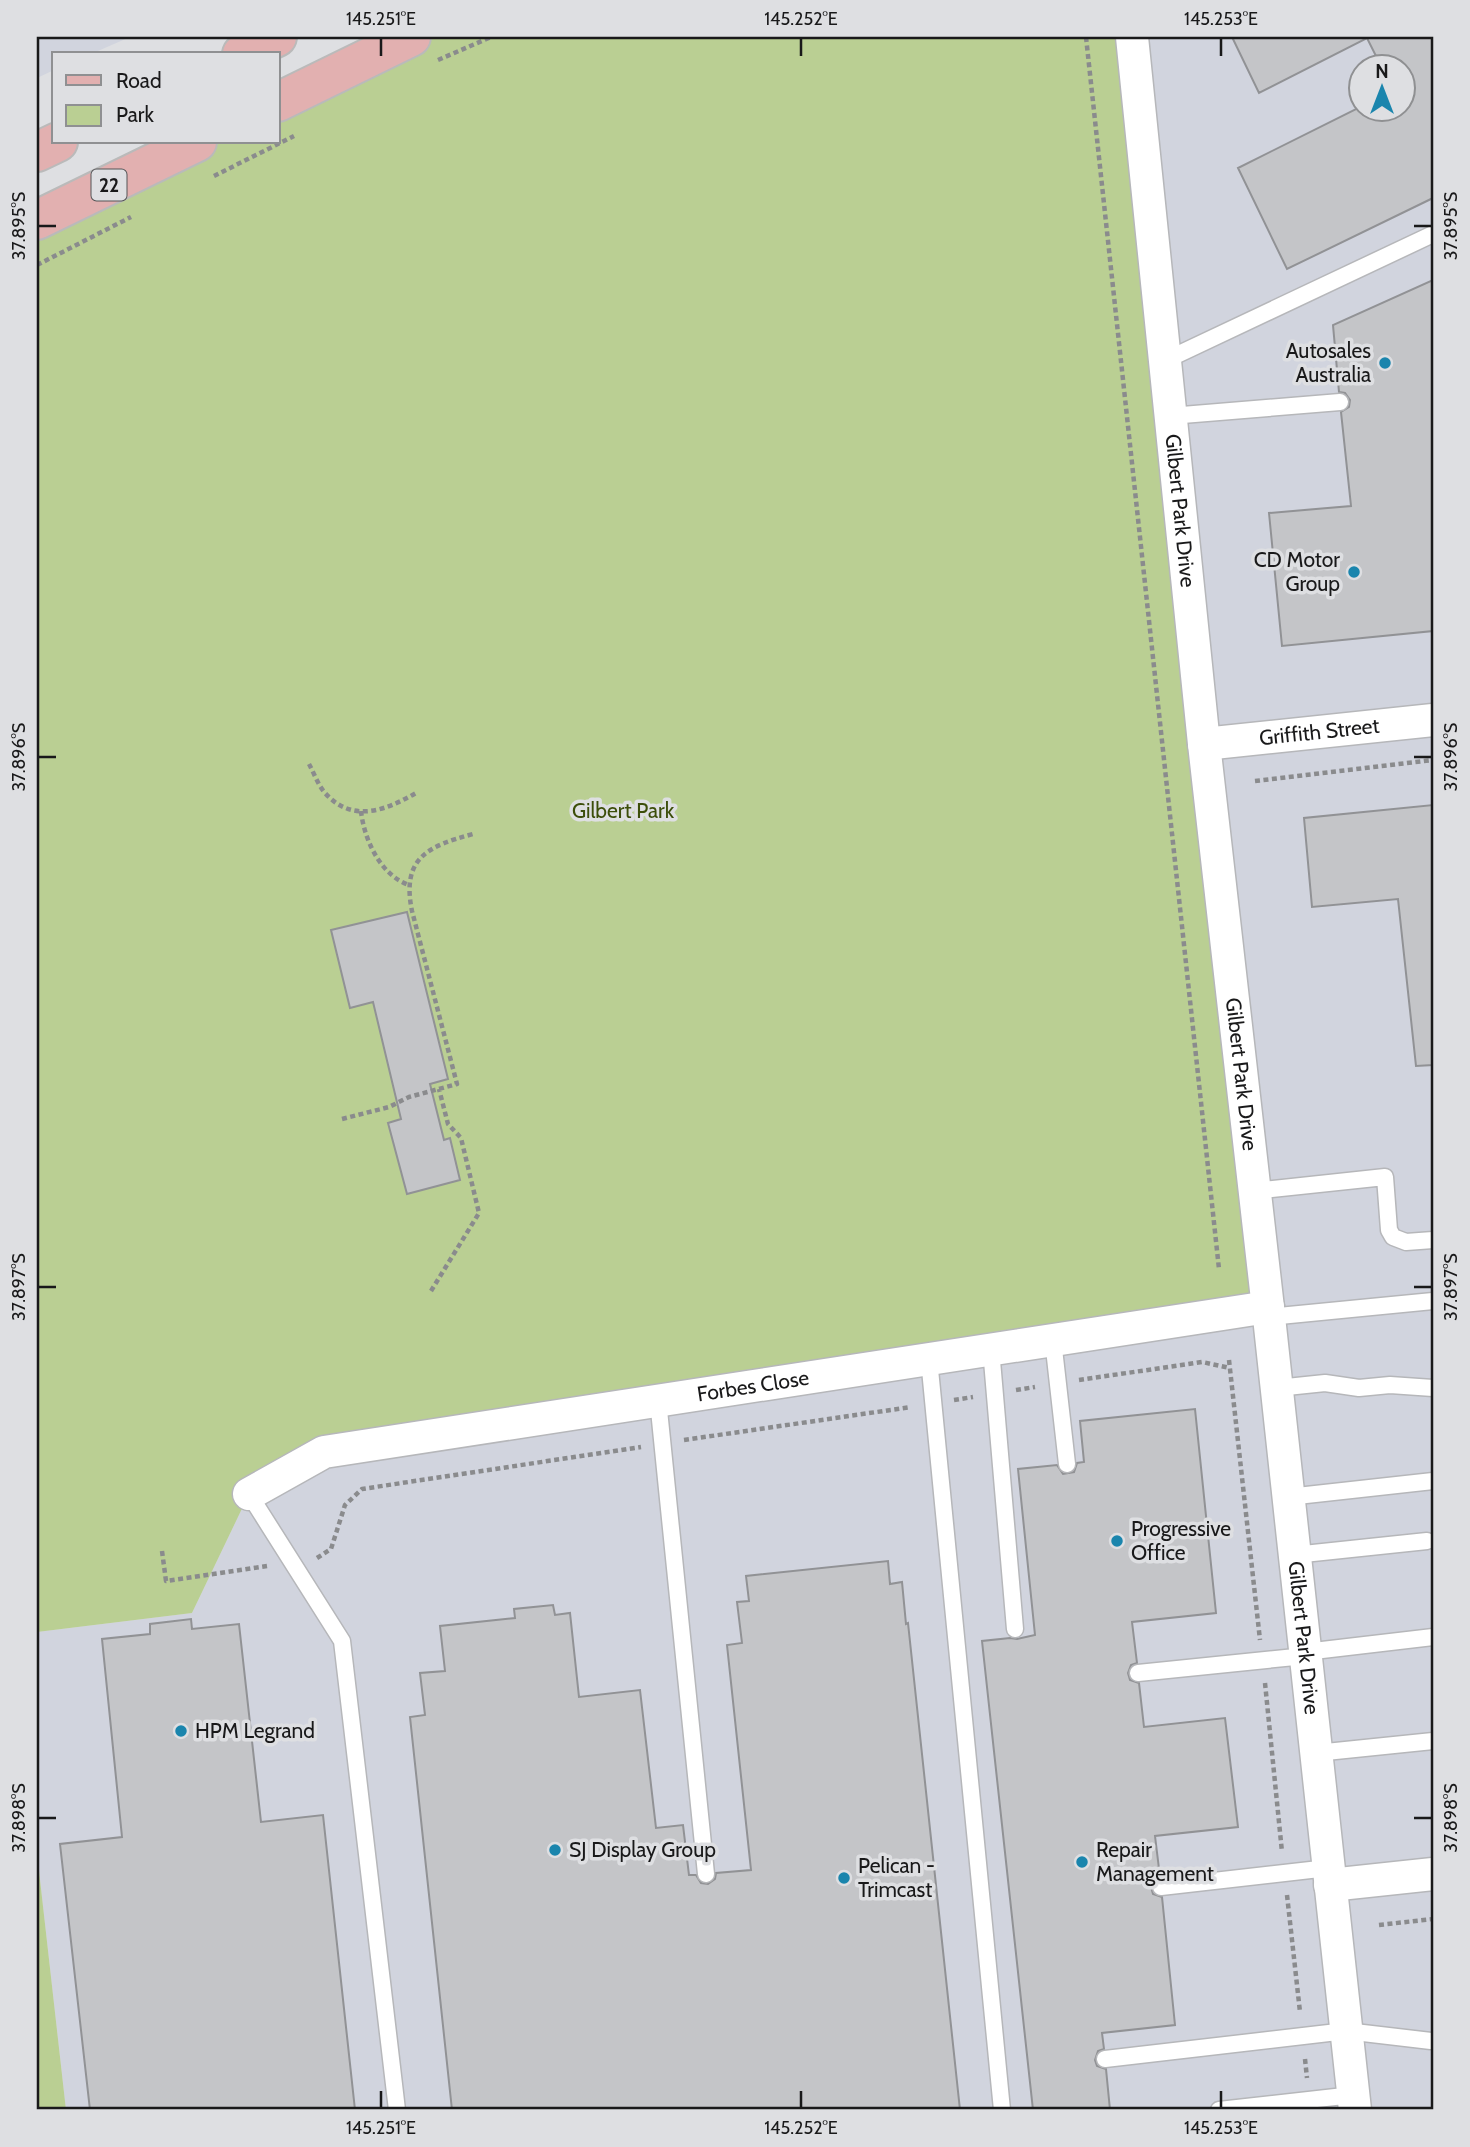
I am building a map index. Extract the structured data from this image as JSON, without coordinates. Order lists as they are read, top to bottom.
{
  "streets": {
    "main road": ["22"],
    "street": ["Gilbert Park Drive", "Griffith Street", "Forbes Close"]
  },
  "crossings": [
    ["Gilbert Park Drive", "Griffith Street"],
    ["Gilbert Park Drive", "Forbes Close"]
  ],
  "parks": ["Gilbert Park"],
  "places": [
    "Autosales Australia",
    "CD Motor Group",
    "Progressive Office",
    "HPM Legrand",
    "SJ Display Group",
    "Repair Management",
    "Pelican - Trimcast"
  ],
  "legend": ["Road", "Park"],
  "north": "top",
  "coordinates": [
    "145.251°E",
    "145.252°E",
    "145.253°E",
    "37.895°S",
    "37.896°S",
    "37.897°S",
    "37.898°S"
  ]
}
